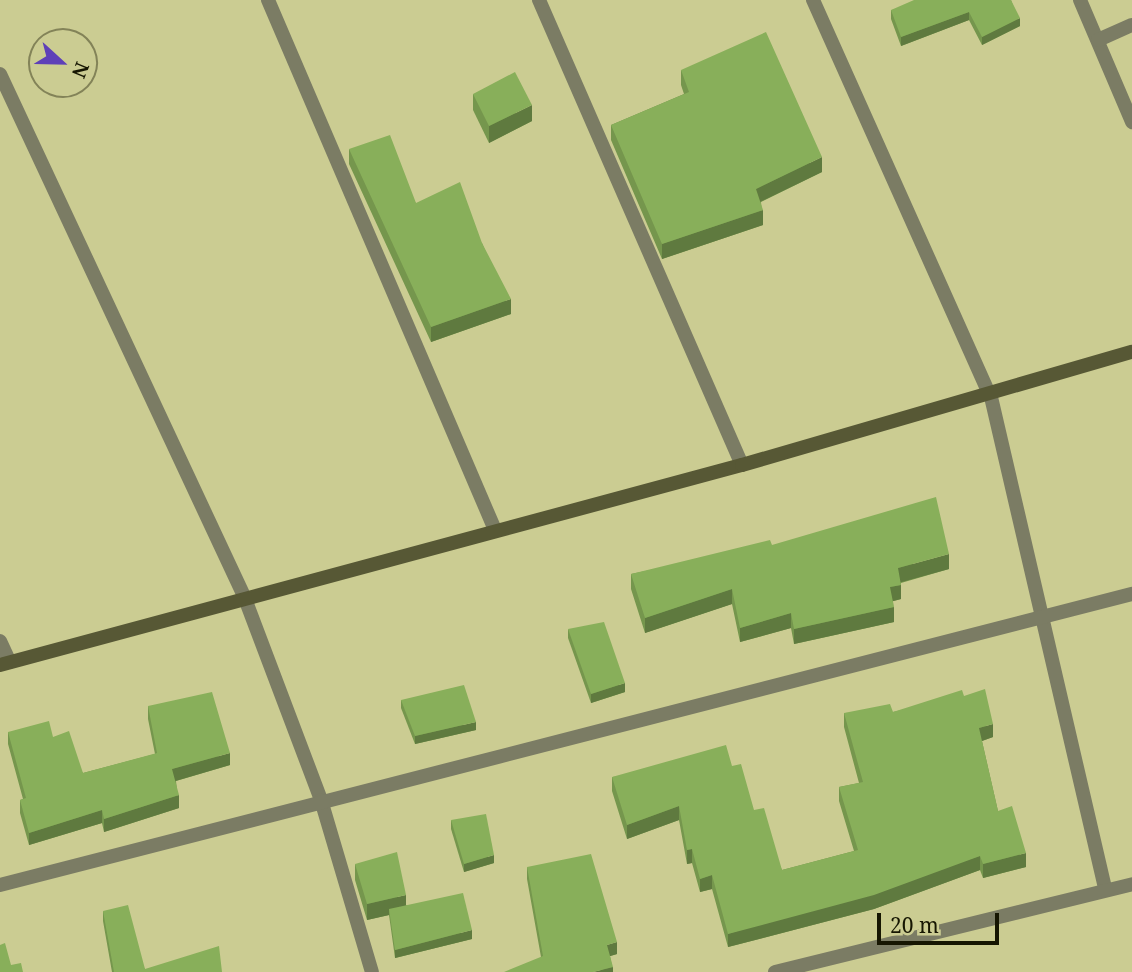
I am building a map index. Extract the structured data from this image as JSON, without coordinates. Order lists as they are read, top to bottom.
{
  "scale_bar": "20 m",
  "north": "right"
}
